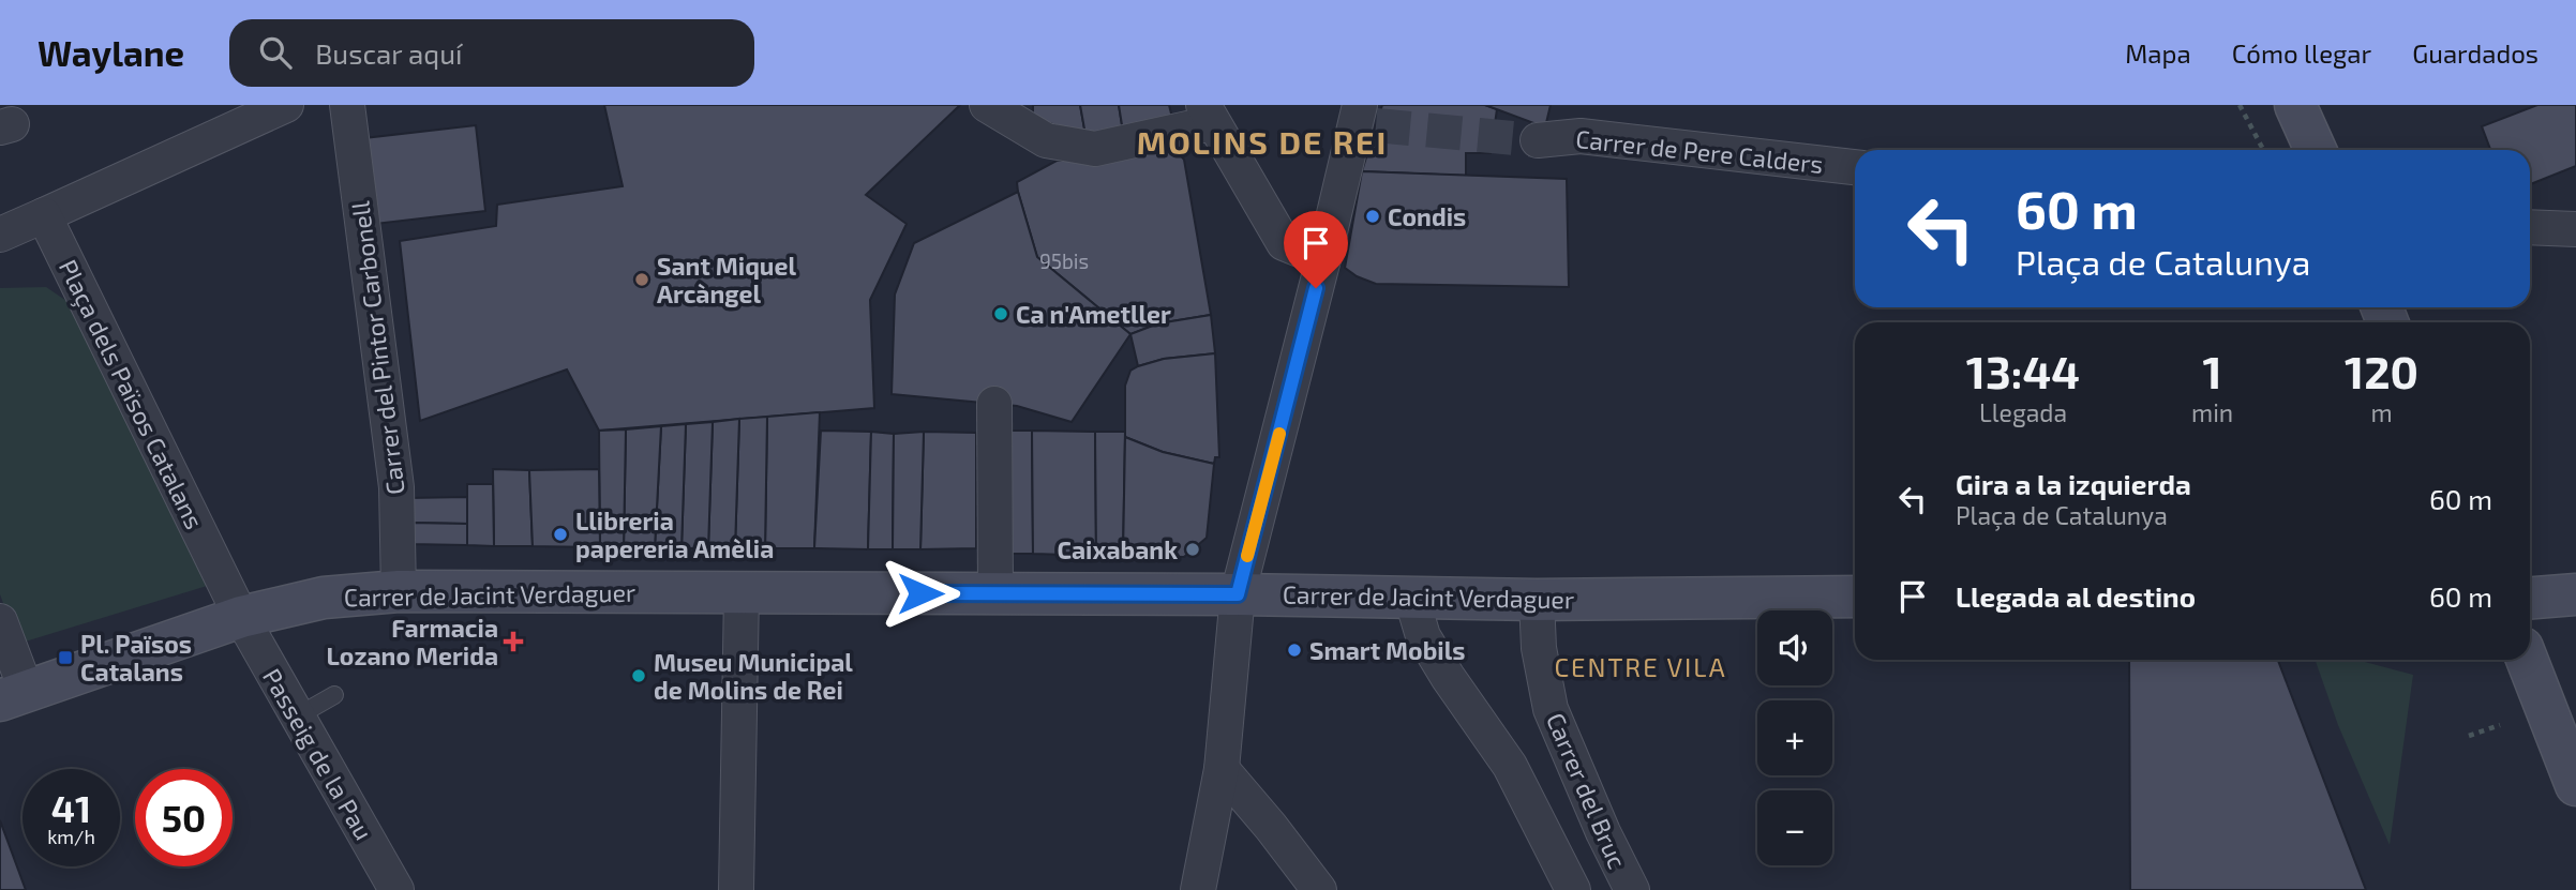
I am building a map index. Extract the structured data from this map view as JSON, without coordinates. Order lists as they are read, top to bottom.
{
  "streets": {
    "main road": ["Carrer de Jacint Verdaguer"],
    "street": [
      "Carrer de Pere Calders",
      "Carrer del Pintor Carbonell",
      "Plaça dels Països Catalans",
      "Passeig de la Pau",
      "Carrer del Bruc"
    ]
  },
  "crossings": [
    ["Carrer del Pintor Carbonell", "Carrer de Jacint Verdaguer"],
    ["Plaça dels Països Catalans", "Carrer de Jacint Verdaguer"],
    ["Plaça dels Països Catalans", "Passeig de la Pau"],
    ["Carrer de Jacint Verdaguer", "Passeig de la Pau"],
    ["Carrer de Jacint Verdaguer", "Carrer del Bruc"]
  ],
  "districts": ["MOLINS DE REI", "CENTRE VILA"],
  "places": {
    "other": [
      "Condis",
      "Sant Miquel Arcàngel",
      "Ca n'Ametller",
      "Llibreria papereria Amèlia",
      "Caixabank",
      "Smart Mobils",
      "Museu Municipal de Molins de Rei"
    ],
    "health": ["Farmacia Lozano Merida"],
    "transit": ["Pl. Països Catalans"]
  },
  "house_numbers": ["95bis"],
  "page": {
    "header": "Waylane",
    "search": "Buscar aquí",
    "nav": ["Mapa", "Cómo llegar", "Guardados"],
    "turn": ["60 m", "Plaça de Catalunya"],
    "eta": [
      "13:44",
      "Llegada",
      "1",
      "min",
      "120",
      "m"
    ],
    "list": [
      {
        "name": "Gira a la izquierda",
        "note": "Plaça de Catalunya",
        "value": "60 m"
      },
      {
        "name": "Llegada al destino",
        "value": "60 m"
      }
    ],
    "map_buttons": ["+", "−"],
    "speed": "41 km/h",
    "limit": "50"
  }
}
